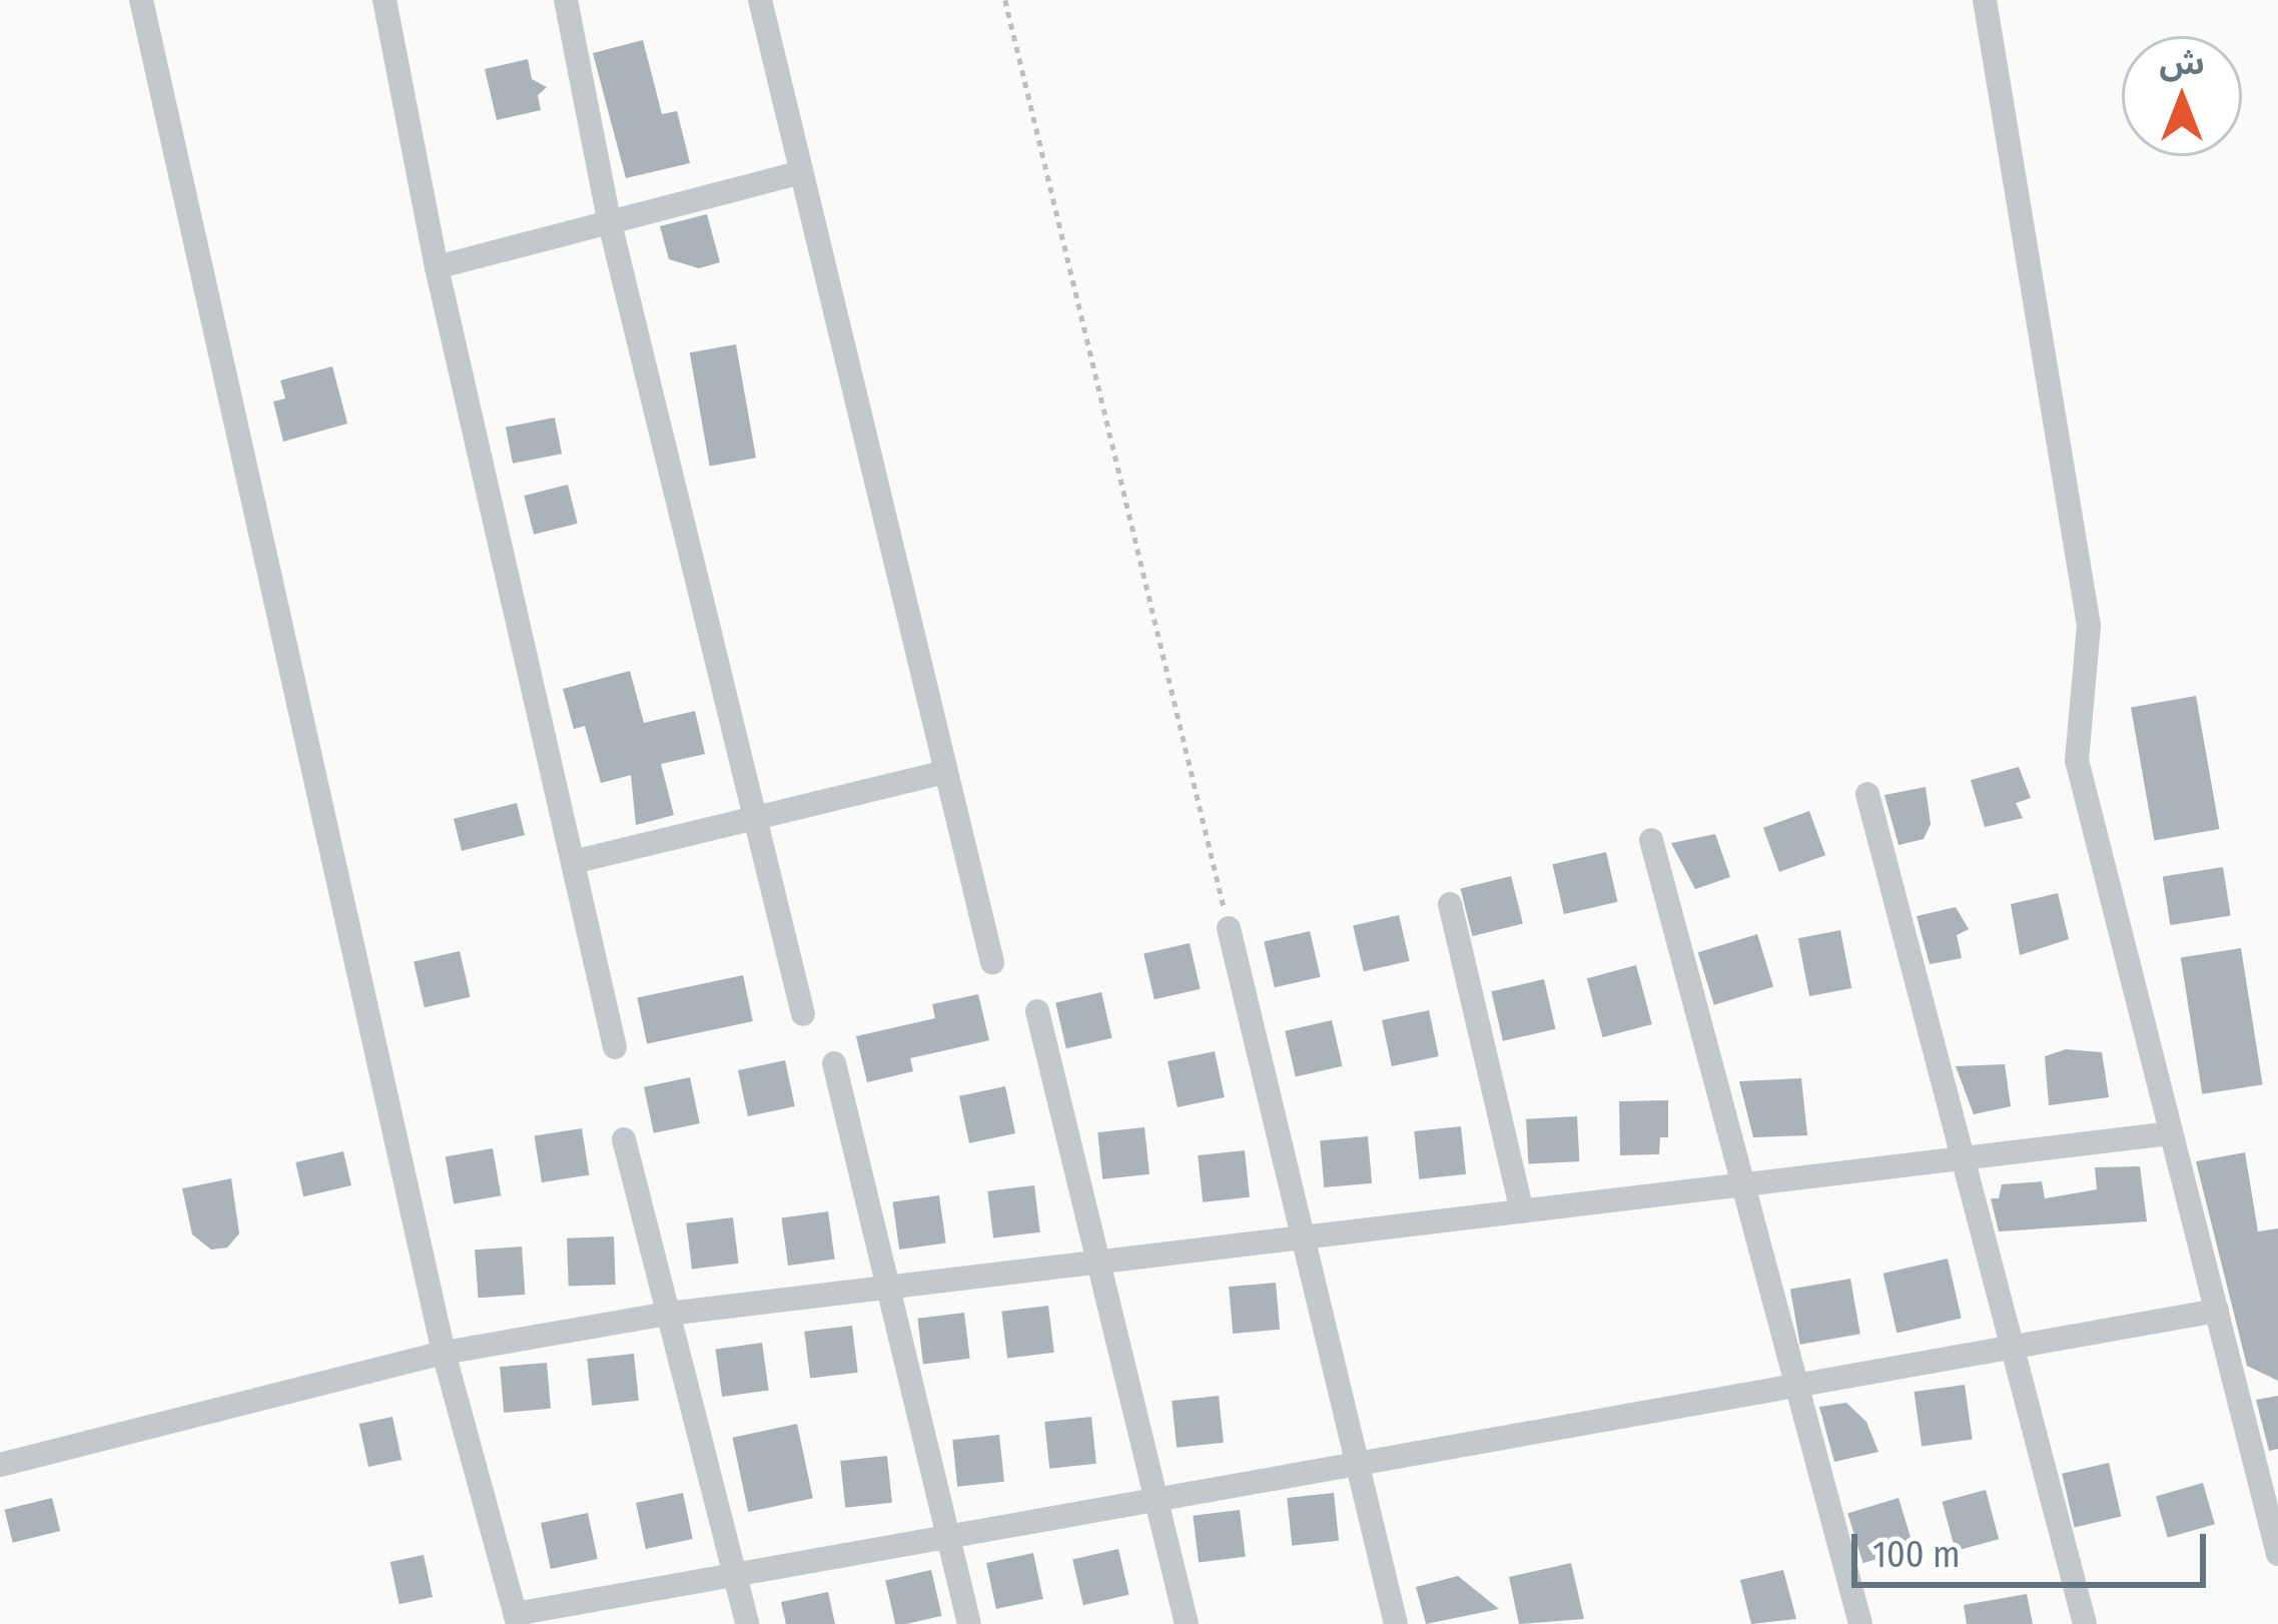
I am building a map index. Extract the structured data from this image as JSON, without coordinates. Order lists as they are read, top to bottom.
{
  "scale_bar": "100 m",
  "north": "top"
}
